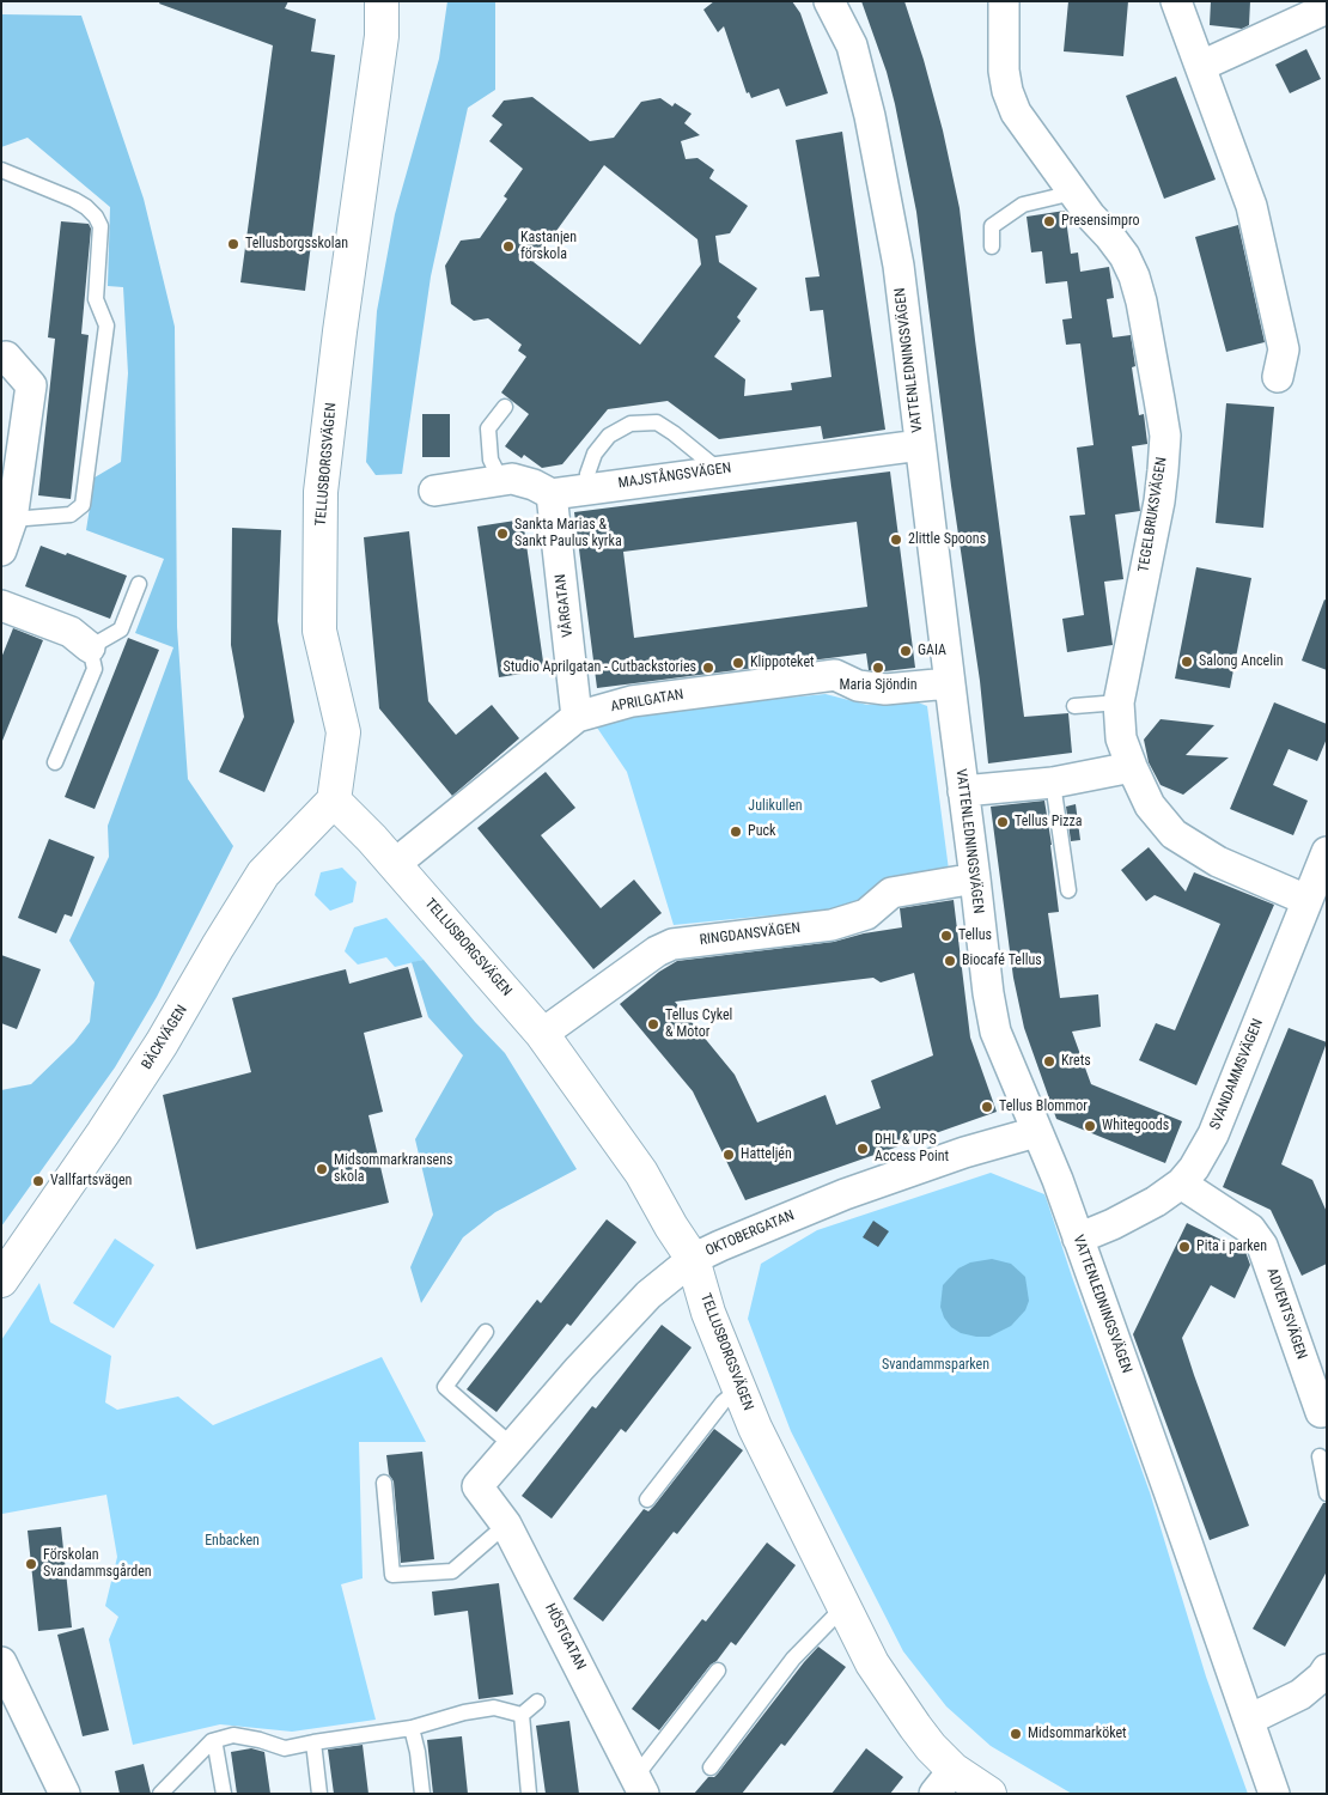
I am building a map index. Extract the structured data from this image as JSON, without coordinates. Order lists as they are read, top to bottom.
{
  "streets": {
    "street": [
      "VATTENLEDNINGSVÄGEN",
      "TELLUSBORGSVÄGEN",
      "MAJSTÅNGSVÄGEN",
      "TEGELBRUKSVÄGEN",
      "VÅRGATAN",
      "APRILGATAN",
      "RINGDANSVÄGEN",
      "BÄCKVÄGEN",
      "SVANDAMMSVÄGEN",
      "OKTOBERGATAN",
      "ADVENTSVÄGEN",
      "HÖSTGATAN"
    ]
  },
  "crossings": [
    ["VATTENLEDNINGSVÄGEN", "MAJSTÅNGSVÄGEN"],
    ["VATTENLEDNINGSVÄGEN", "APRILGATAN"],
    ["VATTENLEDNINGSVÄGEN", "RINGDANSVÄGEN"],
    ["VATTENLEDNINGSVÄGEN", "SVANDAMMSVÄGEN"],
    ["VATTENLEDNINGSVÄGEN", "OKTOBERGATAN"],
    ["TELLUSBORGSVÄGEN", "APRILGATAN"],
    ["TELLUSBORGSVÄGEN", "RINGDANSVÄGEN"],
    ["TELLUSBORGSVÄGEN", "BÄCKVÄGEN"],
    ["TELLUSBORGSVÄGEN", "OKTOBERGATAN"],
    ["MAJSTÅNGSVÄGEN", "VÅRGATAN"],
    ["TEGELBRUKSVÄGEN", "SVANDAMMSVÄGEN"],
    ["VÅRGATAN", "APRILGATAN"],
    ["SVANDAMMSVÄGEN", "ADVENTSVÄGEN"],
    ["OKTOBERGATAN", "HÖSTGATAN"]
  ],
  "parks": ["Julikullen", "Svandammsparken", "Enbacken"],
  "places": [
    "Presensimpro",
    "Tellusborgsskolan",
    "Kastanjen förskola",
    "Sankta Marias & Sankt Paulus kyrka",
    "2little Spoons",
    "GAIA",
    "Salong Ancelin",
    "Klippoteket",
    "Studio Aprilgatan - Cutbackstories",
    "Maria Sjöndin",
    "Tellus Pizza",
    "Puck",
    "Tellus",
    "Biocafé Tellus",
    "Tellus Cykel & Motor",
    "Krets",
    "Tellus Blommor",
    "Whitegoods",
    "DHL & UPS Access Point",
    "Hatteljén",
    "Midsommarkransens skola",
    "Vallfartsvägen",
    "Pita i parken",
    "Förskolan Svandammsgården",
    "Midsommarköket"
  ]
}
